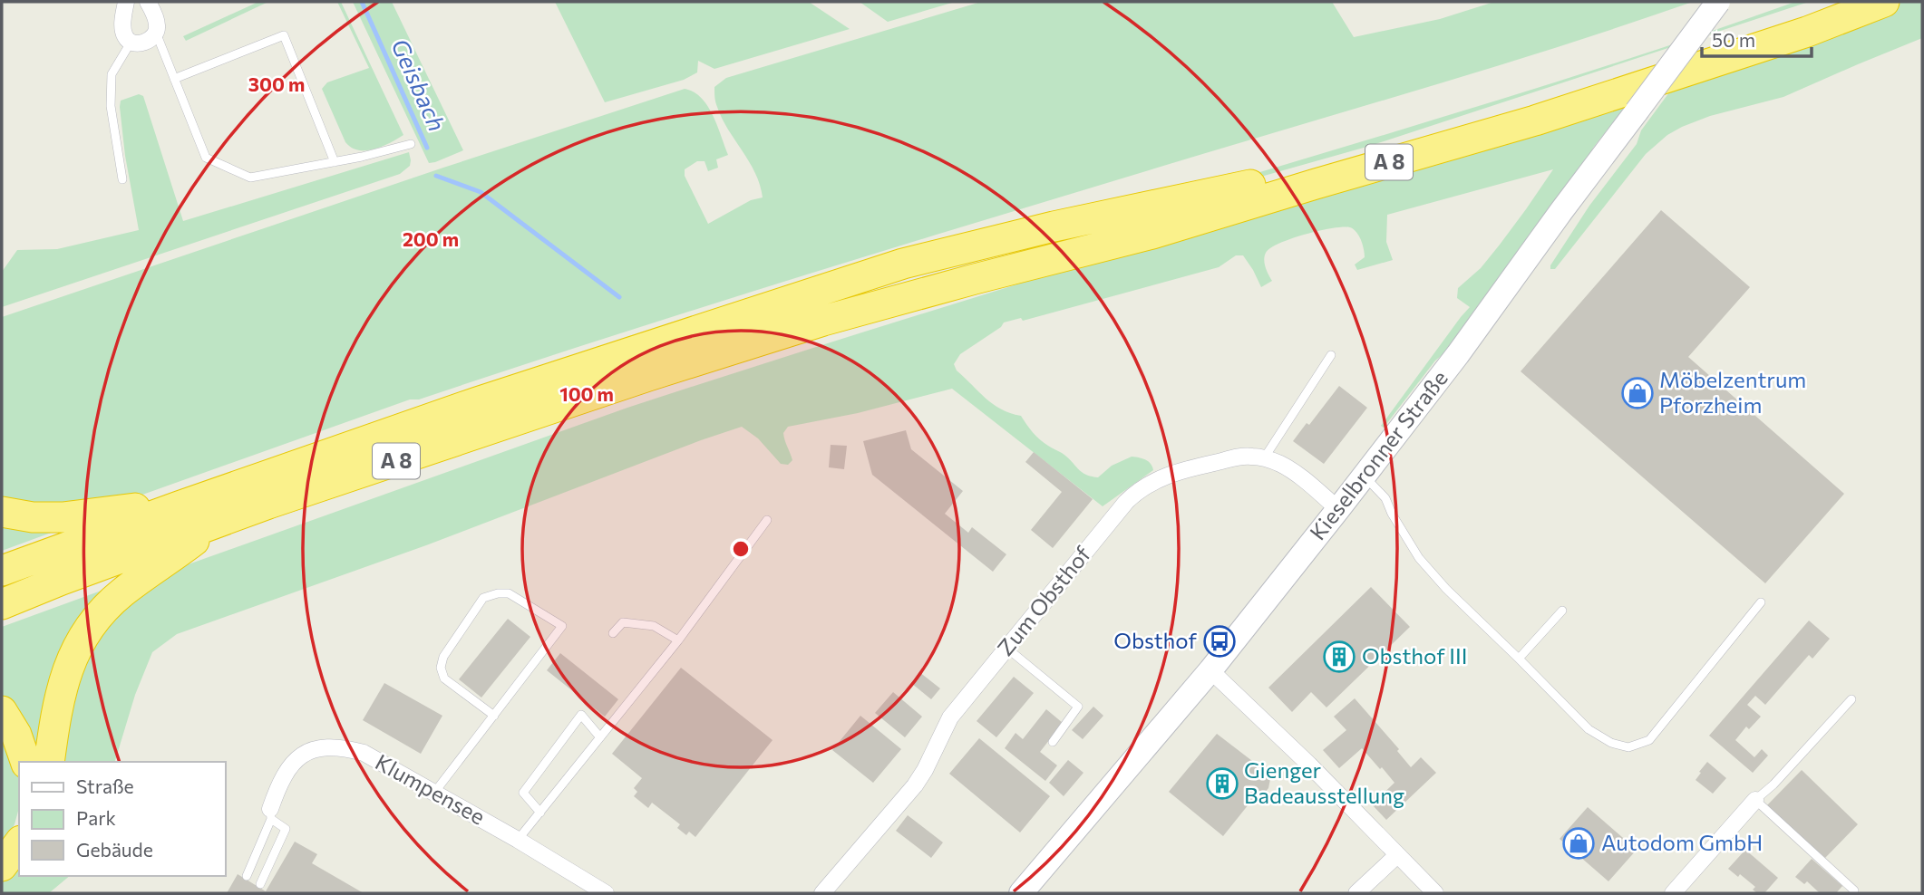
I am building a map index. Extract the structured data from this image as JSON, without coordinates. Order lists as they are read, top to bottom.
{
  "streets": {
    "highway": ["A 8"],
    "street": ["Kieselbronner Straße", "Zum Obsthof", "Klumpensee"]
  },
  "crossings": [
    ["Kieselbronner Straße", "Zum Obsthof"]
  ],
  "water": ["Geisbach"],
  "places": {
    "shop": ["Möbelzentrum Pforzheim", "Autodom GmbH"],
    "bus stop": ["Obsthof"],
    "building": ["Obsthof III", "Gienger Badeausstellung"]
  },
  "legend": ["Straße", "Park", "Gebäude"],
  "scale_bar": "50 m",
  "rings": ["300 m", "200 m", "100 m"]
}
